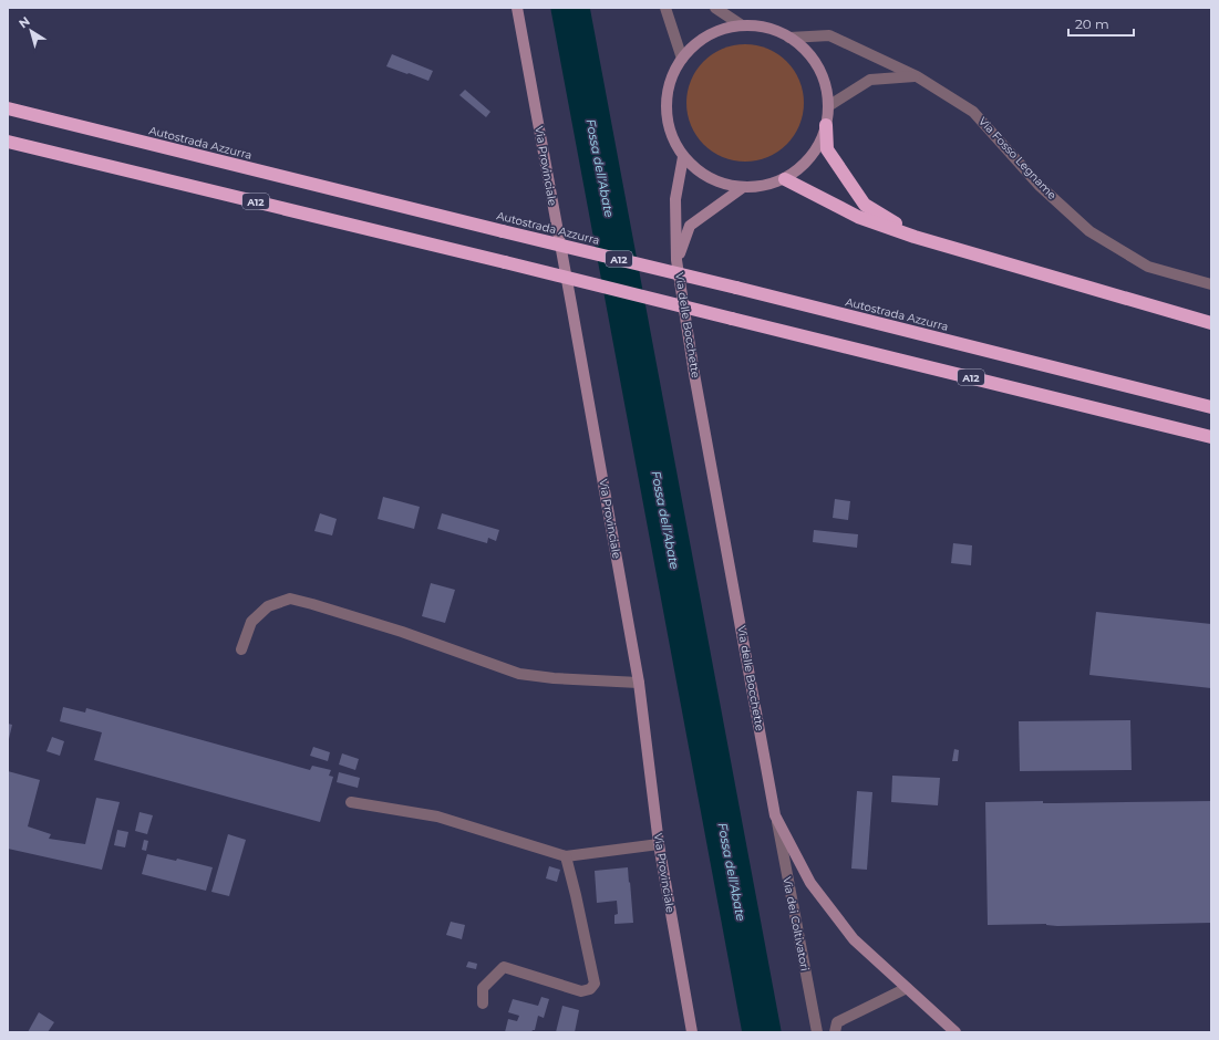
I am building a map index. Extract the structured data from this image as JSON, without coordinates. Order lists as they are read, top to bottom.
{
  "streets": {
    "highway": ["Autostrada Azzurra", "A12"],
    "main road": ["Via Provinciale", "Via delle Bocchette"],
    "street": ["Via Fosso Legname", "Via dei Coltivatori"]
  },
  "crossings": [
    ["Via delle Bocchette", "Via dei Coltivatori"]
  ],
  "water": ["Fossa dell'Abate"],
  "scale_bar": "20 m",
  "north": "top left"
}
